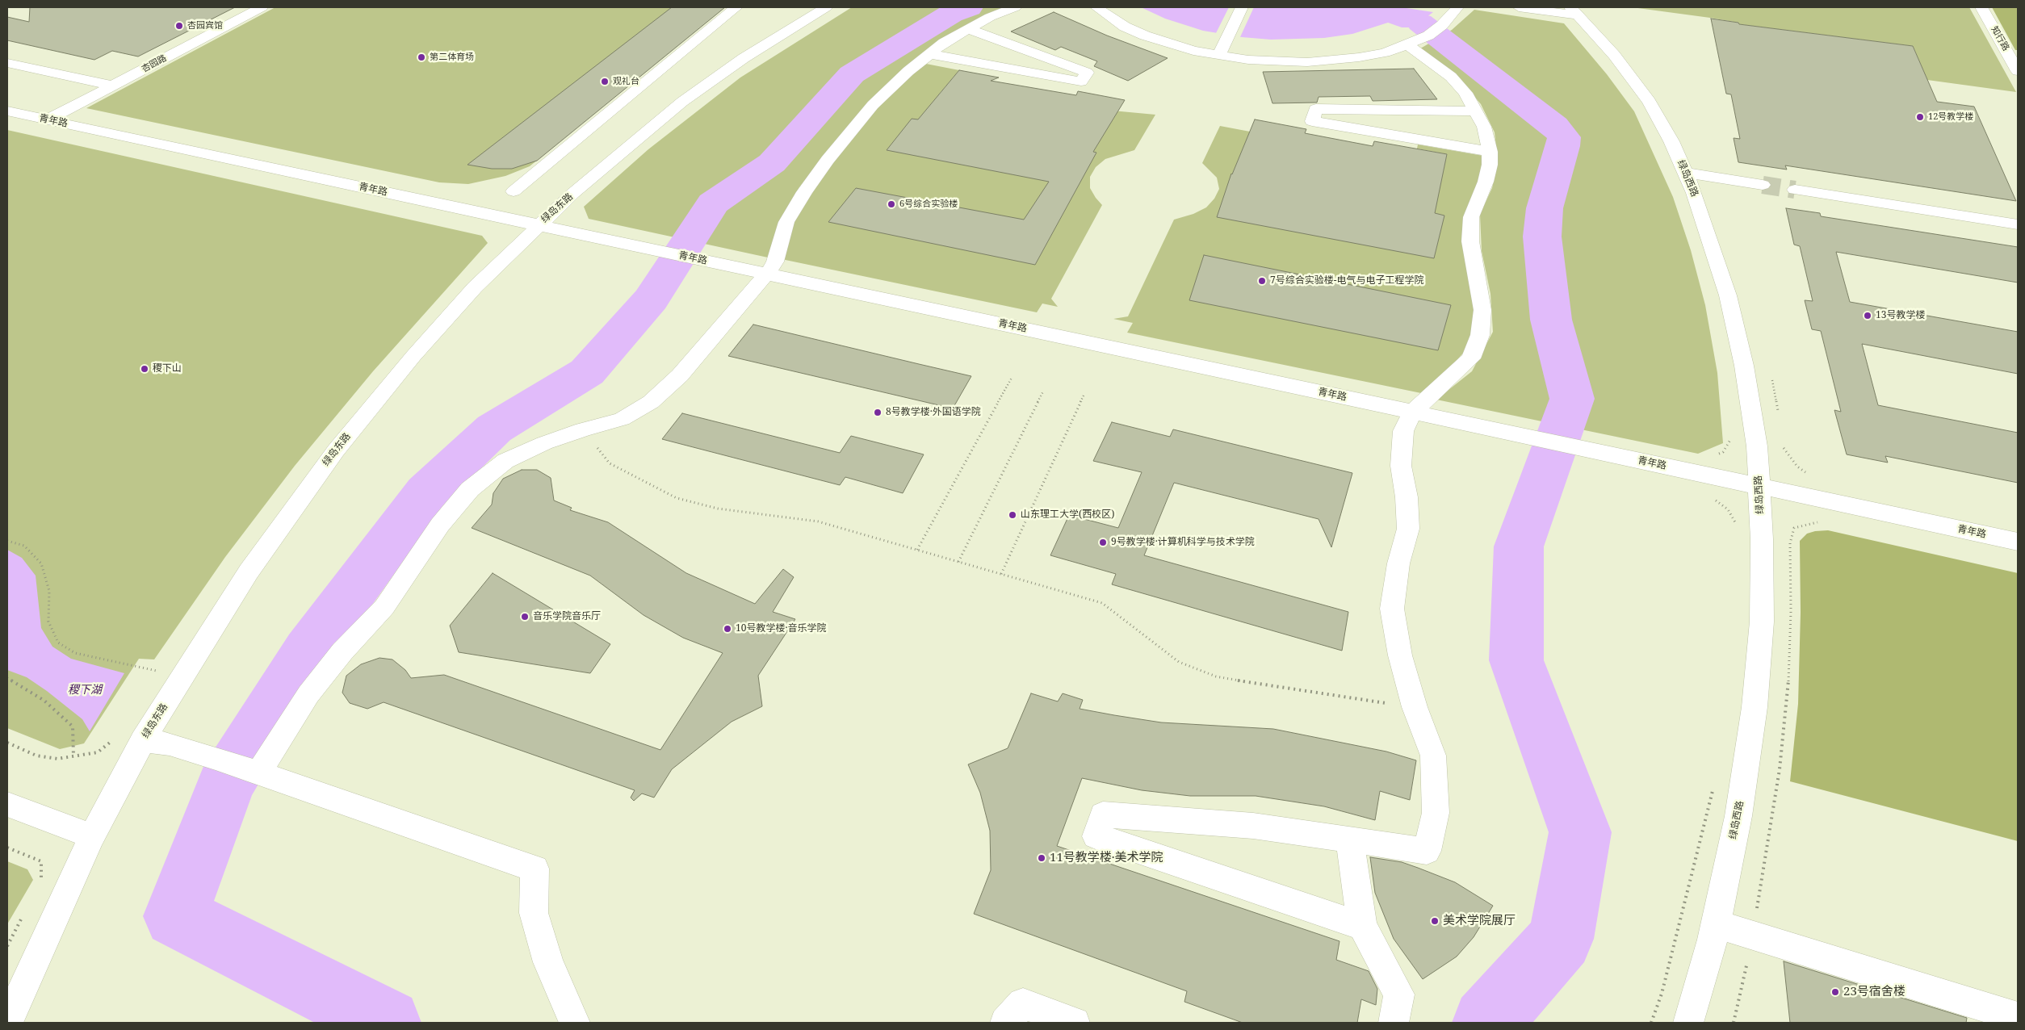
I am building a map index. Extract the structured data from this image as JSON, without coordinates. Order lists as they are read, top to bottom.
{
  "streets": {
    "street": [
      "知行路",
      "杏园路",
      "青年路",
      "绿岛西路",
      "绿岛东路"
    ]
  },
  "crossings": [
    ["杏园路", "青年路"],
    ["青年路", "绿岛西路"],
    ["青年路", "绿岛东路"]
  ],
  "water": ["稷下湖"],
  "places": [
    "杏园宾馆",
    "第二体育场",
    "观礼台",
    "12号教学楼",
    "6号综合实验楼",
    "7号综合实验楼-电气与电子工程学院",
    "13号教学楼",
    "稷下山",
    "8号教学楼·外国语学院",
    "山东理工大学(西校区)",
    "9号教学楼·计算机科学与技术学院",
    "音乐学院音乐厅",
    "10号教学楼·音乐学院",
    "11号教学楼·美术学院",
    "美术学院展厅",
    "23号宿舍楼"
  ]
}
